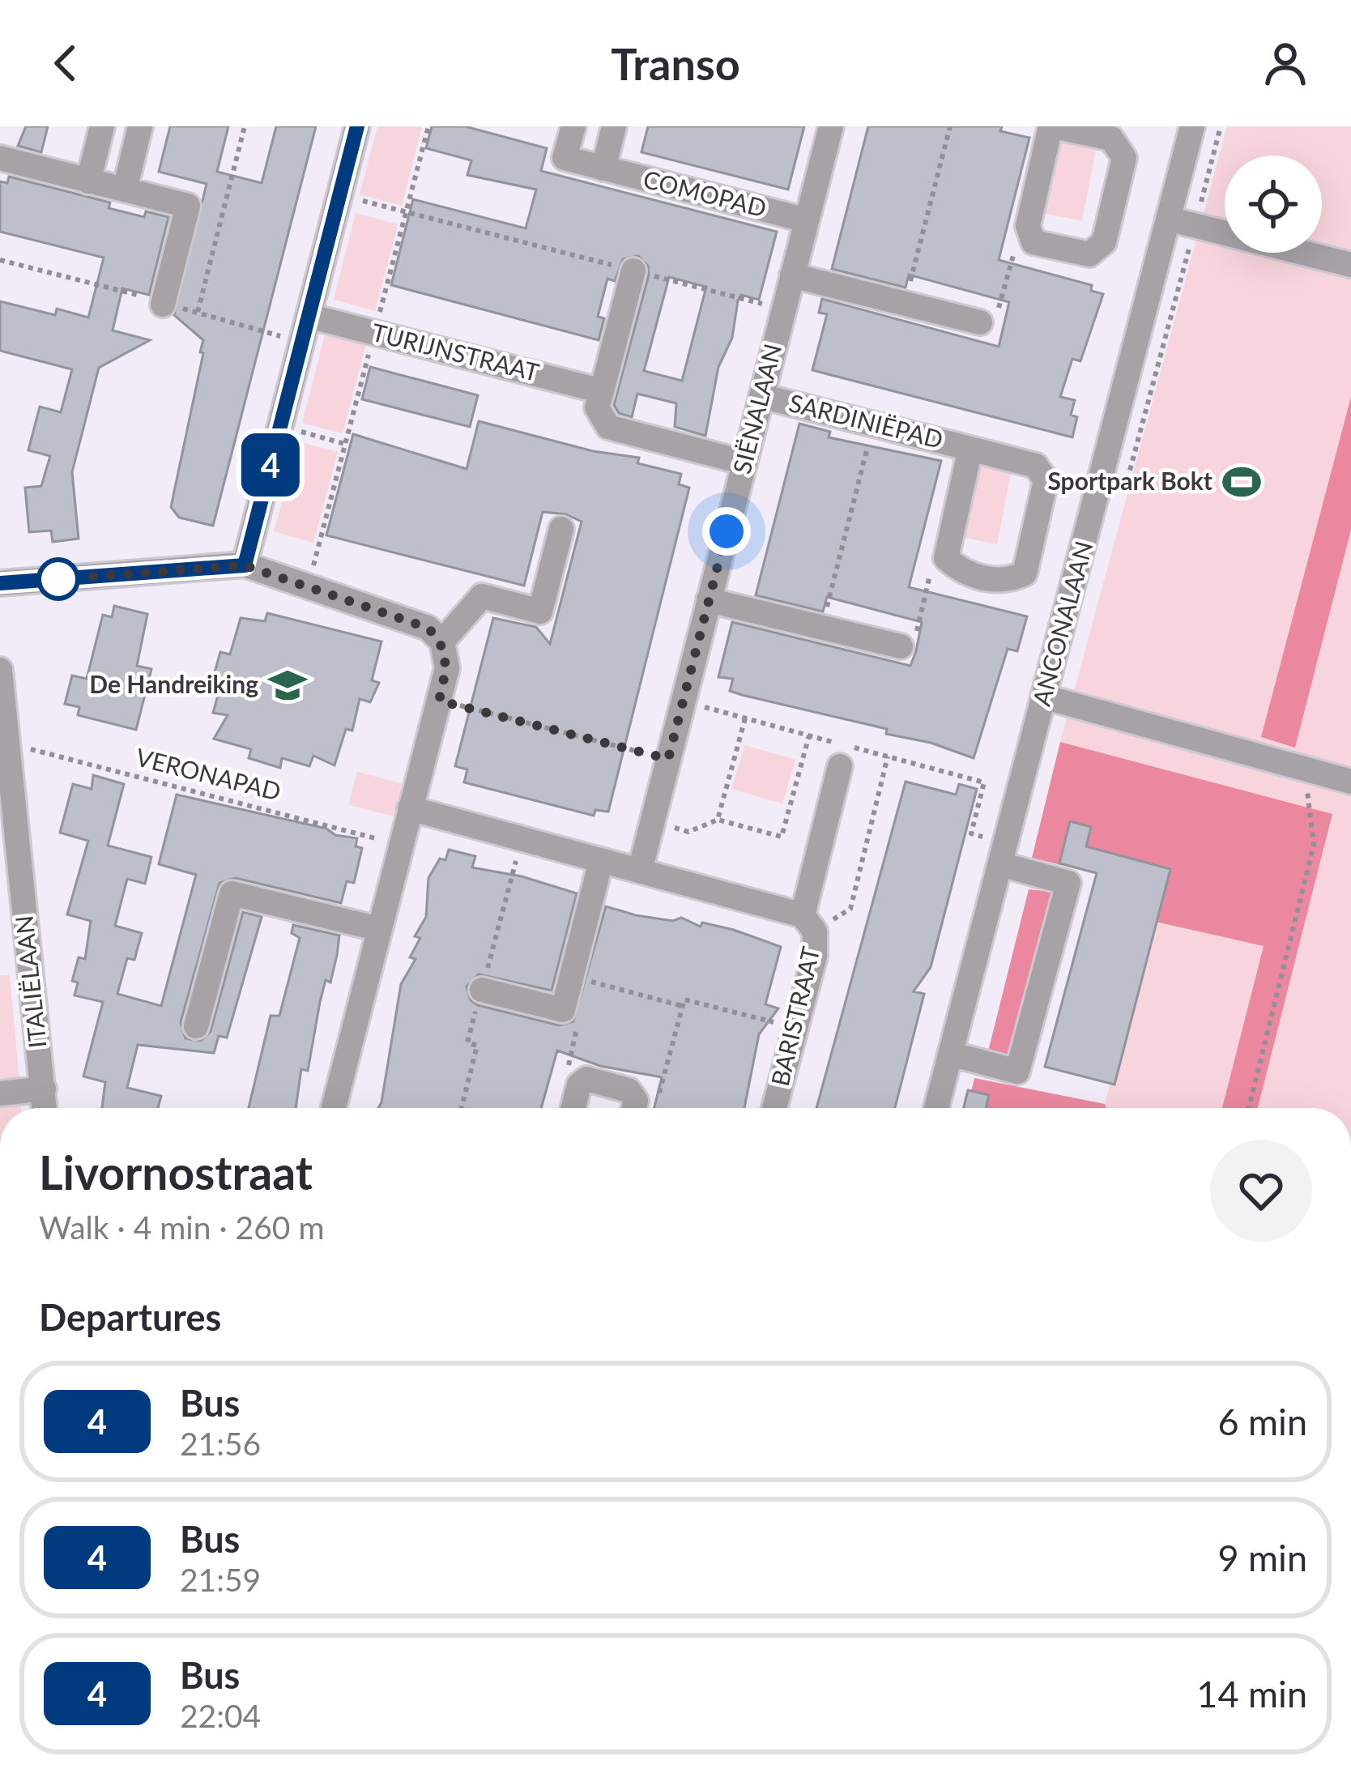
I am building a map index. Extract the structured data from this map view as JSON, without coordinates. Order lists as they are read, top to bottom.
{
  "streets": {
    "street": [
      "COMOPAD",
      "TURIJNSTRAAT",
      "SIËNALAAN",
      "SARDINIËPAD",
      "ANCONALAAN",
      "ITALIËLAAN",
      "BARISTRAAT"
    ],
    "path": ["VERONAPAD"]
  },
  "crossings": [
    ["COMOPAD", "SIËNALAAN"],
    ["SIËNALAAN", "SARDINIËPAD"],
    ["SIËNALAAN", "BARISTRAAT"],
    ["VERONAPAD", "ITALIËLAAN"]
  ],
  "places": {
    "sports": ["Sportpark Bokt"],
    "school or university": ["De Handreiking"]
  },
  "lines": ["bus line 4"],
  "page": {
    "header": "Transo",
    "on_map": "4",
    "heading": [
      ["Livornostraat", "Walk · 4 min · 260 m"],
      "Departures"
    ],
    "list": [
      {
        "mark": "4",
        "name": "Bus",
        "note": "21:56",
        "value": "6 min"
      },
      {
        "mark": "4",
        "name": "Bus",
        "note": "21:59",
        "value": "9 min"
      },
      {
        "mark": "4",
        "name": "Bus",
        "note": "22:04",
        "value": "14 min"
      }
    ]
  }
}
